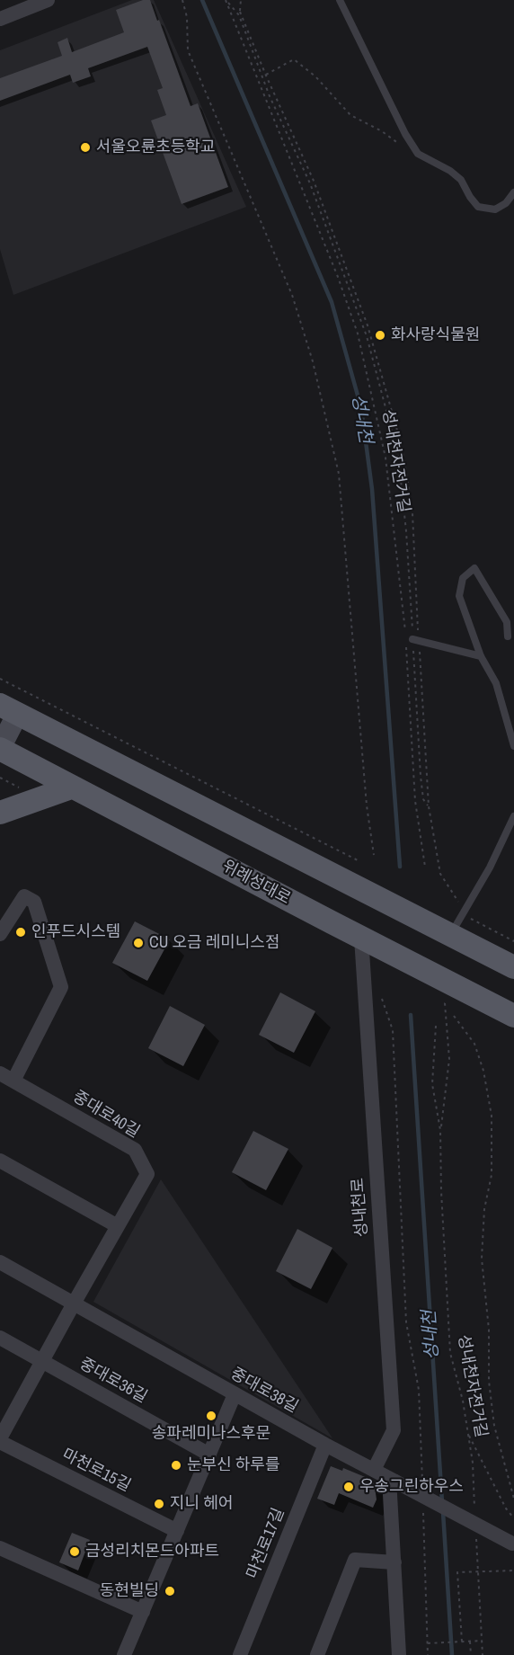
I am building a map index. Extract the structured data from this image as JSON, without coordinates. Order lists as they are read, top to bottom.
{
  "streets": {
    "main road": ["위례성대로"],
    "street": [
      "중대로40길",
      "성내천로",
      "중대로36길",
      "중대로38길",
      "마천로15길",
      "마천로17길"
    ],
    "path": ["성내천자전거길"]
  },
  "crossings": [
    ["위례성대로", "성내천로"],
    ["중대로40길", "중대로36길"],
    ["중대로40길", "중대로38길"],
    ["중대로40길", "마천로15길"],
    ["성내천로", "중대로38길"],
    ["중대로38길", "마천로17길"]
  ],
  "water": ["성내천"],
  "places": [
    "서울오륜초등학교",
    "화사랑식물원",
    "인푸드시스템",
    "CU 오금 레미니스점",
    "송파레미나스후문",
    "눈부신 하루를",
    "우송그린하우스",
    "지니 헤어",
    "금성리치몬드아파트",
    "동현빌딩"
  ]
}
